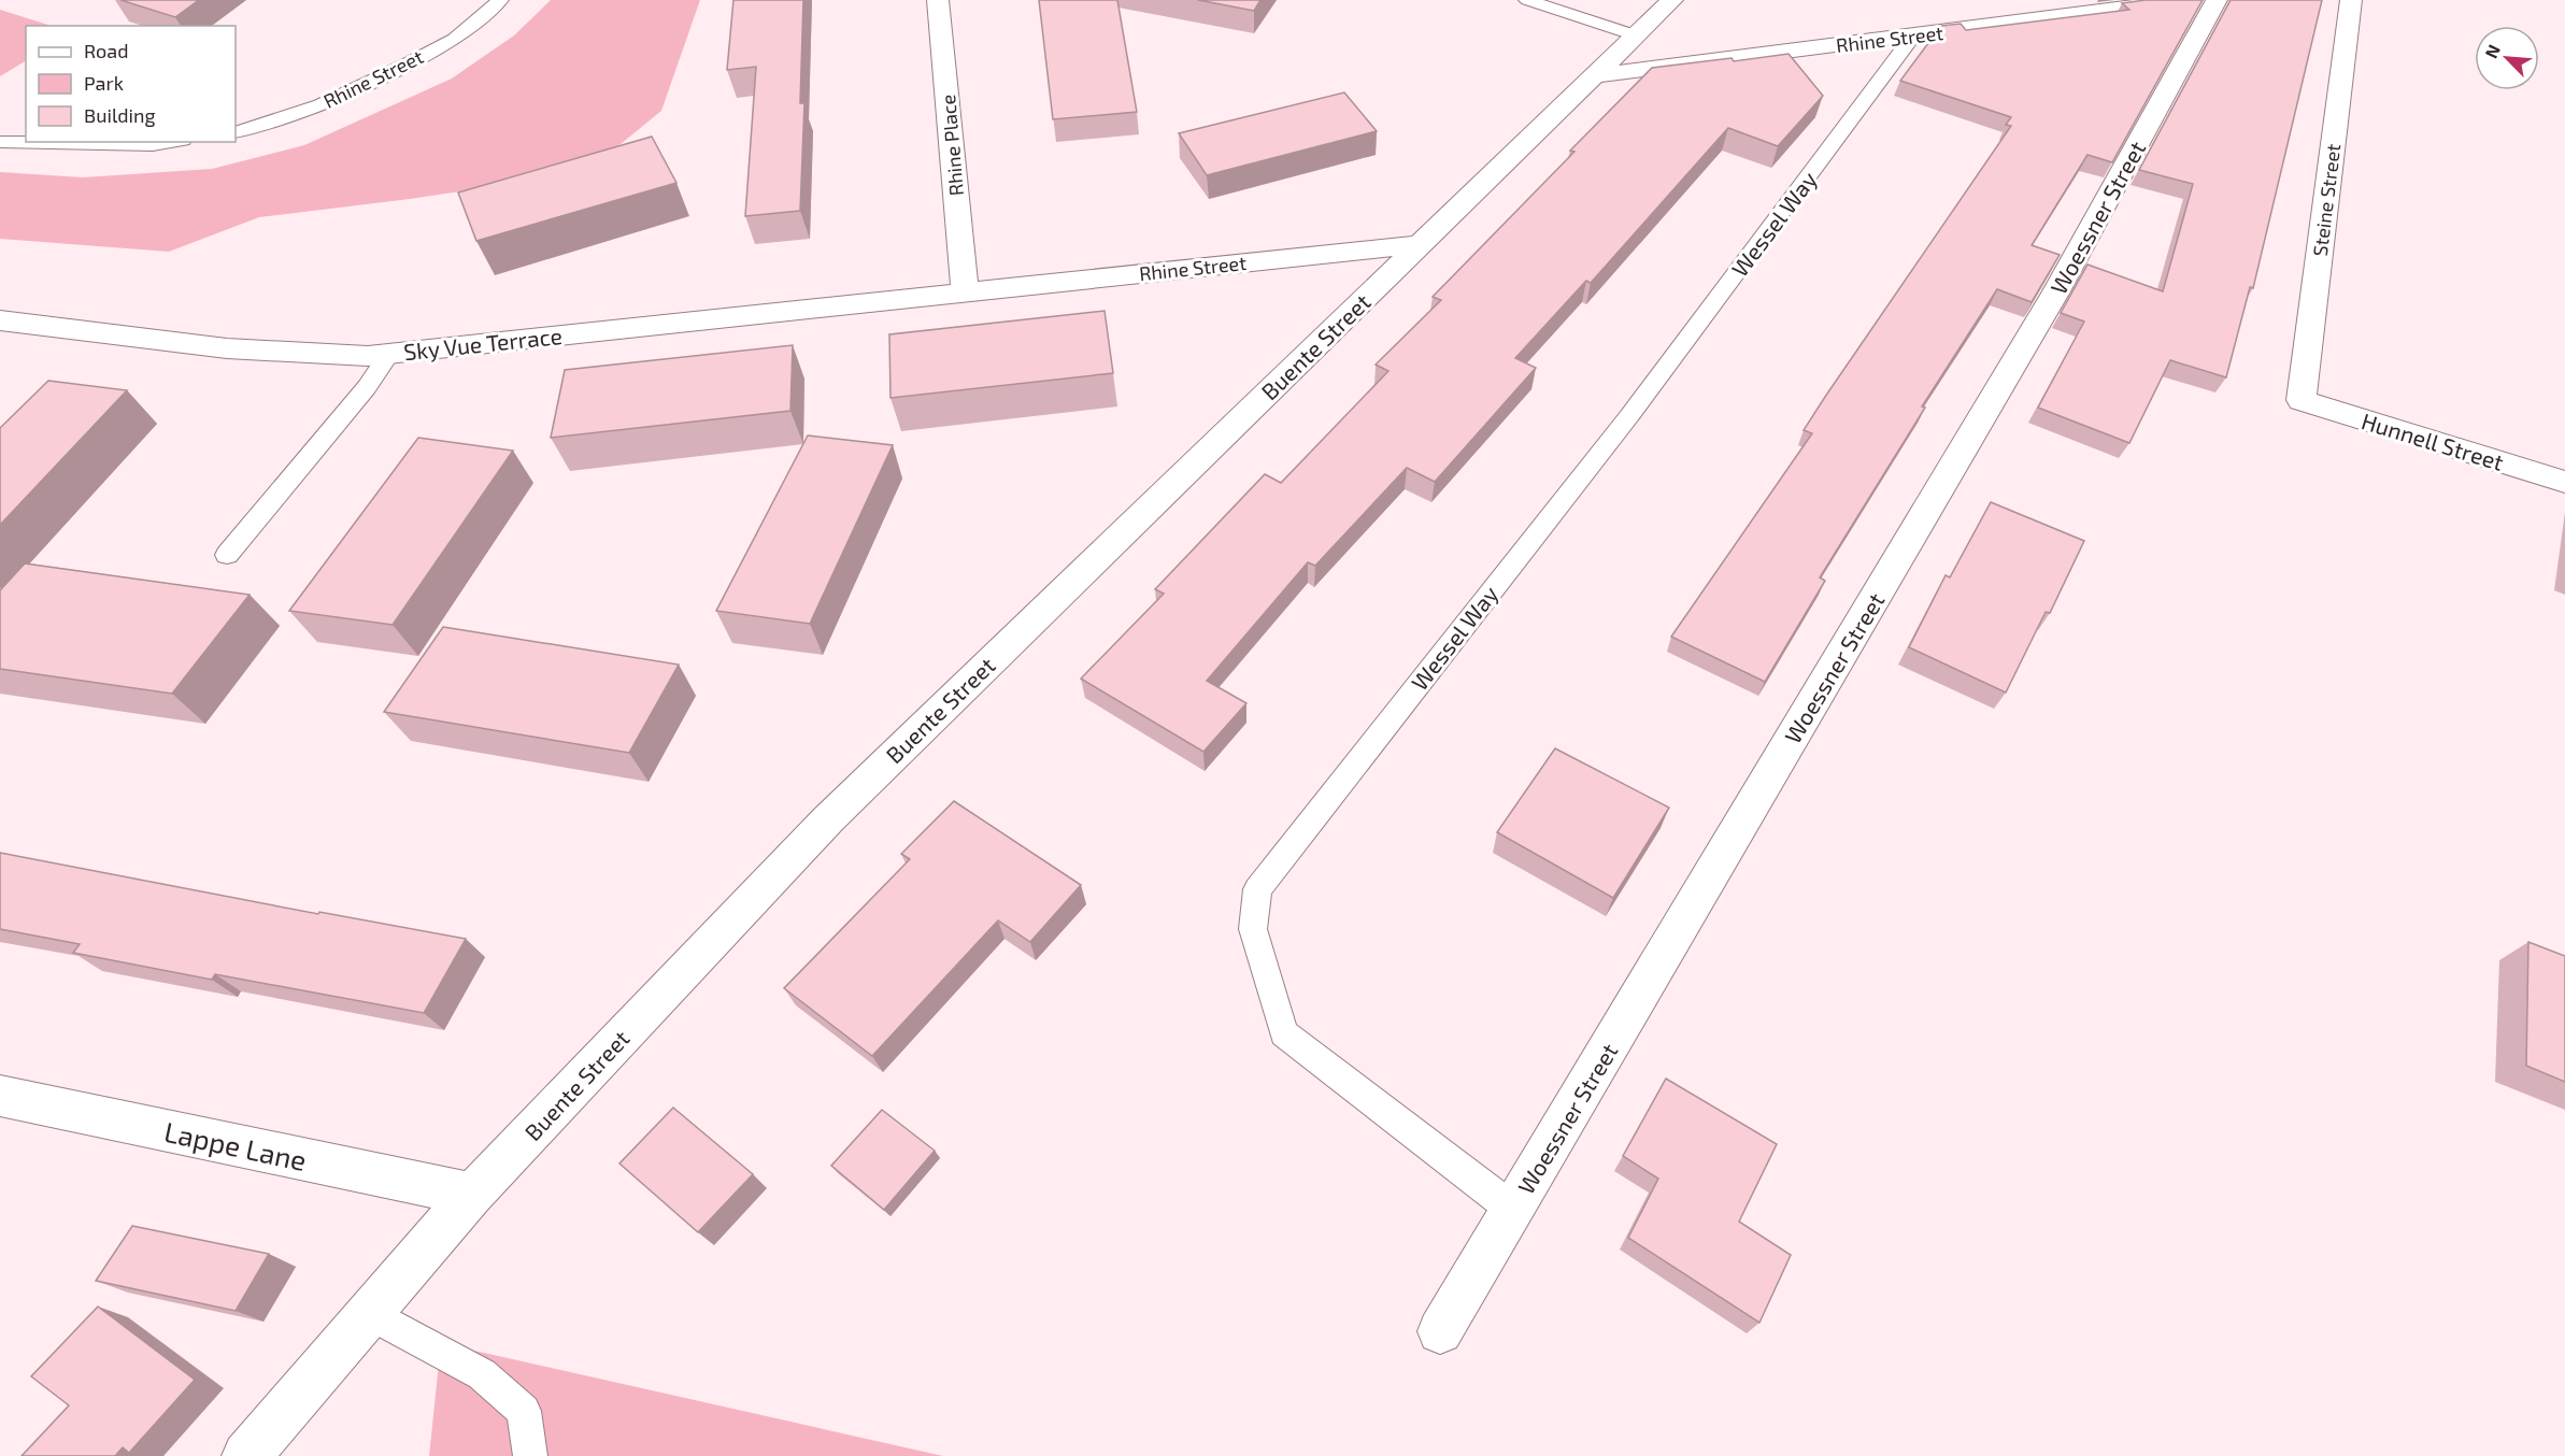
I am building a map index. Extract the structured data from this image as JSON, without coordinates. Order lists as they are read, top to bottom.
{
  "streets": {
    "street": [
      "Rhine Street",
      "Rhine Place",
      "Steine Street",
      "Woessner Street",
      "Sky Vue Terrace",
      "Buente Street",
      "Hunnell Street",
      "Lappe Lane"
    ],
    "lane": ["Wessel Way"]
  },
  "crossings": [
    ["Rhine Street", "Rhine Place"],
    ["Rhine Street", "Wessel Way"],
    ["Rhine Street", "Sky Vue Terrace"],
    ["Rhine Street", "Buente Street"],
    ["Rhine Place", "Sky Vue Terrace"],
    ["Steine Street", "Hunnell Street"],
    ["Woessner Street", "Wessel Way"],
    ["Buente Street", "Lappe Lane"]
  ],
  "legend": ["Road", "Park", "Building"],
  "north": "top left"
}
